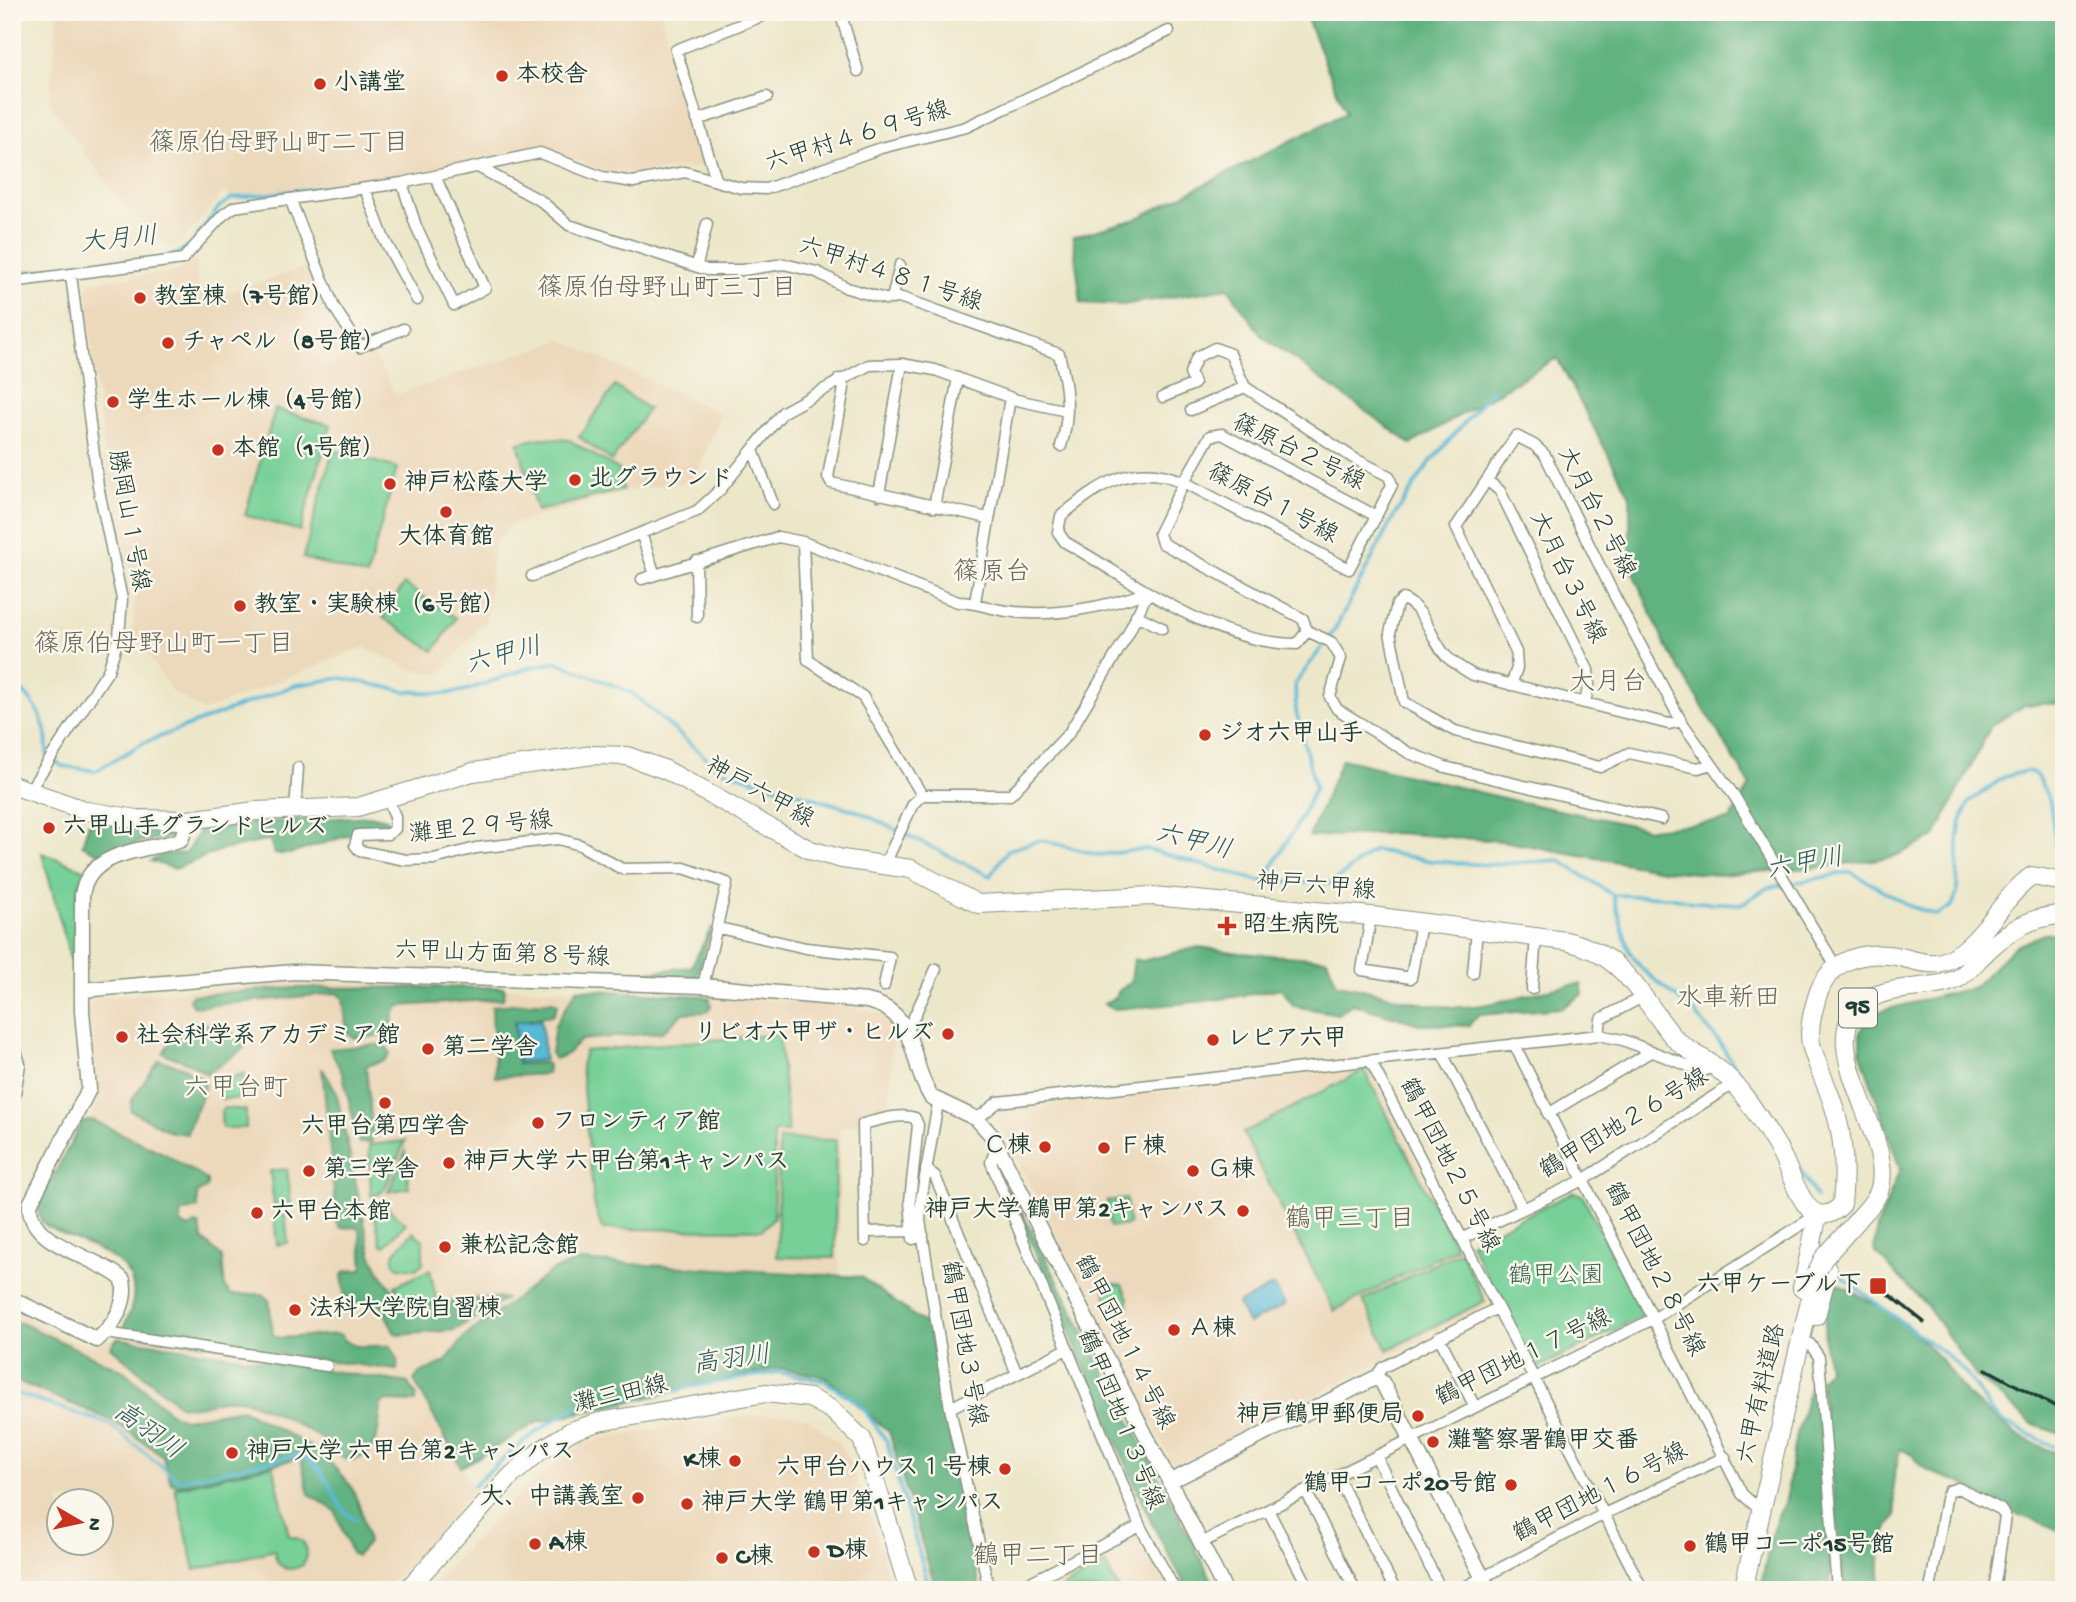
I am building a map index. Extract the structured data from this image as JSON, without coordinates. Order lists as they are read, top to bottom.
{
  "streets": {
    "main road": [
      "神戸六甲線",
      "95",
      "六甲有料道路",
      "灘三田線"
    ],
    "street": [
      "六甲村４６９号線",
      "六甲村４８１号線",
      "篠原台２号線",
      "篠原台１号線",
      "大月台２号線",
      "勝岡山１号線",
      "大月台３号線",
      "灘里２９号線",
      "六甲山方面第８号線",
      "鶴甲団地２６号線",
      "鶴甲団地２５号線",
      "鶴甲団地２８号線",
      "鶴甲団地１４号線",
      "鶴甲団地３号線",
      "鶴甲団地１７号線",
      "鶴甲団地１３号線",
      "鶴甲団地１６号線"
    ]
  },
  "crossings": [
    ["六甲村４６９号線", "六甲村４８１号線"],
    ["六甲村４６９号線", "勝岡山１号線"],
    ["篠原台２号線", "篠原台１号線"],
    ["大月台２号線", "大月台３号線"],
    ["勝岡山１号線", "神戸六甲線"],
    ["神戸六甲線", "灘里２９号線"],
    ["神戸六甲線", "鶴甲団地２６号線"],
    ["神戸六甲線", "鶴甲団地１７号線"],
    ["95", "鶴甲団地２８号線"],
    ["95", "六甲有料道路"],
    ["鶴甲団地２６号線", "鶴甲団地２５号線"],
    ["鶴甲団地２６号線", "鶴甲団地２８号線"],
    ["鶴甲団地２５号線", "鶴甲団地１７号線"],
    ["鶴甲団地２５号線", "鶴甲団地１６号線"],
    ["鶴甲団地２８号線", "鶴甲団地１７号線"],
    ["鶴甲団地２８号線", "六甲有料道路"],
    ["鶴甲団地２８号線", "鶴甲団地１６号線"],
    ["鶴甲団地１４号線", "鶴甲団地１７号線"],
    ["鶴甲団地１４号線", "鶴甲団地１３号線"]
  ],
  "districts": [
    "篠原伯母野山町二丁目",
    "篠原伯母野山町三丁目",
    "篠原台",
    "篠原伯母野山町一丁目",
    "大月台",
    "水車新田",
    "六甲台町",
    "鶴甲三丁目",
    "鶴甲二丁目"
  ],
  "water": ["大月川", "六甲川", "高羽川"],
  "parks": ["鶴甲公園"],
  "places": {
    "other": [
      "本校舎",
      "小講堂",
      "教室棟（7号館）",
      "チャペル（8号館）",
      "学生ホール棟（4号館）",
      "本館（1号館）",
      "北グラウンド",
      "神戸松蔭大学",
      "大体育館",
      "教室・実験棟（6号館）",
      "ジオ六甲山手",
      "六甲山手グランドヒルズ",
      "リビオ六甲ザ・ヒルズ",
      "社会科学系アカデミア館",
      "レピア六甲",
      "第二学舎",
      "六甲台第四学舎",
      "フロンティア館",
      "Ｃ棟",
      "Ｆ棟",
      "神戸大学 六甲台第1キャンパス",
      "第三学舎",
      "Ｇ棟",
      "神戸大学 鶴甲第2キャンパス",
      "六甲台本館",
      "兼松記念館",
      "法科大学院自習棟",
      "Ａ棟",
      "神戸鶴甲郵便局",
      "灘警察署鶴甲交番",
      "神戸大学 六甲台第2キャンパス",
      "K棟",
      "六甲台ハウス１号棟",
      "鶴甲コーポ20号館",
      "大、中講義室",
      "神戸大学 鶴甲第1キャンパス",
      "A棟",
      "鶴甲コーポ15号館",
      "D棟",
      "C棟"
    ],
    "health": ["昭生病院"],
    "transit": ["六甲ケーブル下"]
  },
  "north": "right"
}
